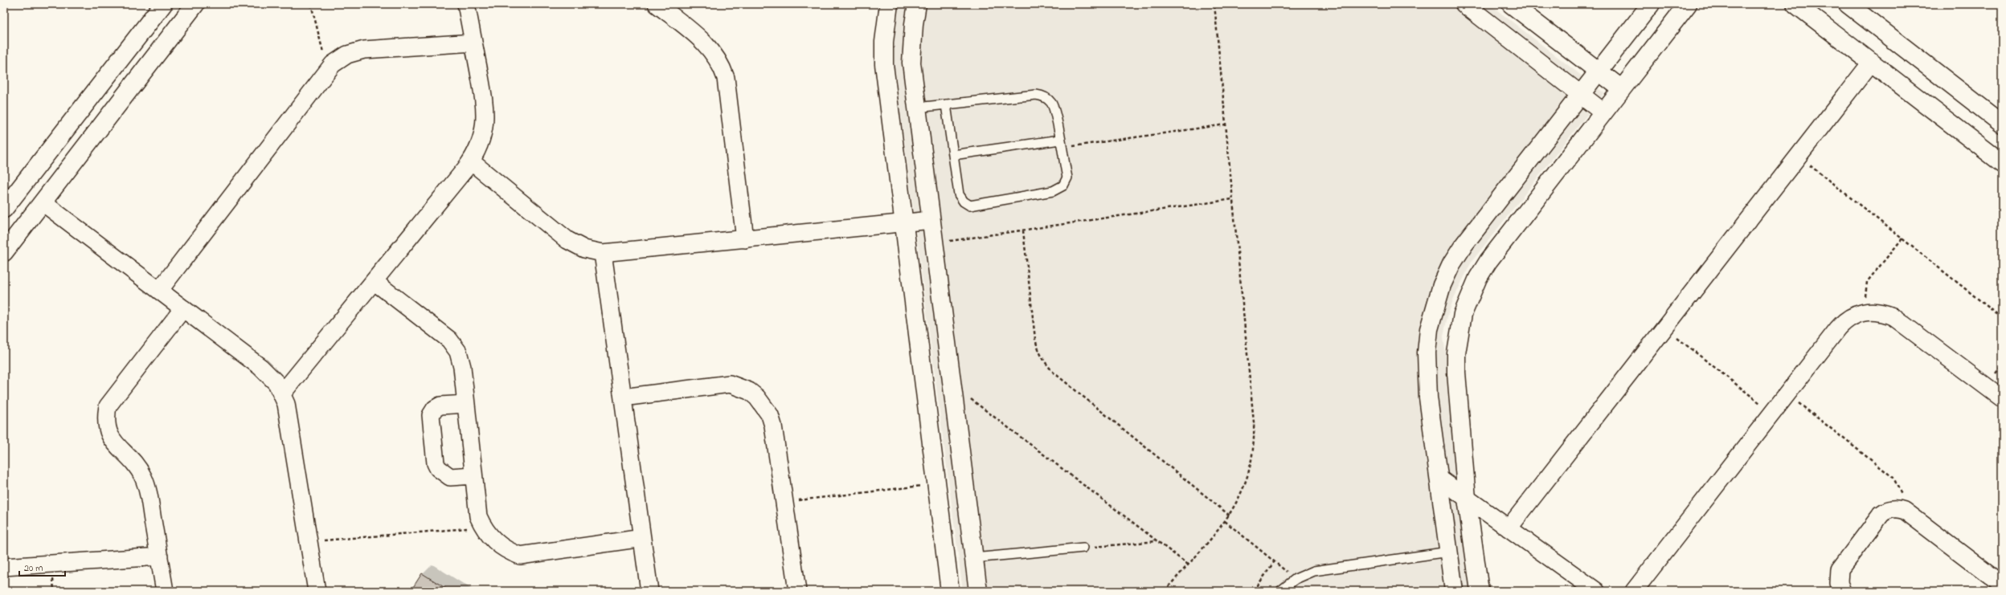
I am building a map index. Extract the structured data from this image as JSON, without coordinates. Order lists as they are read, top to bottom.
{
  "scale_bar": "20 m"
}
